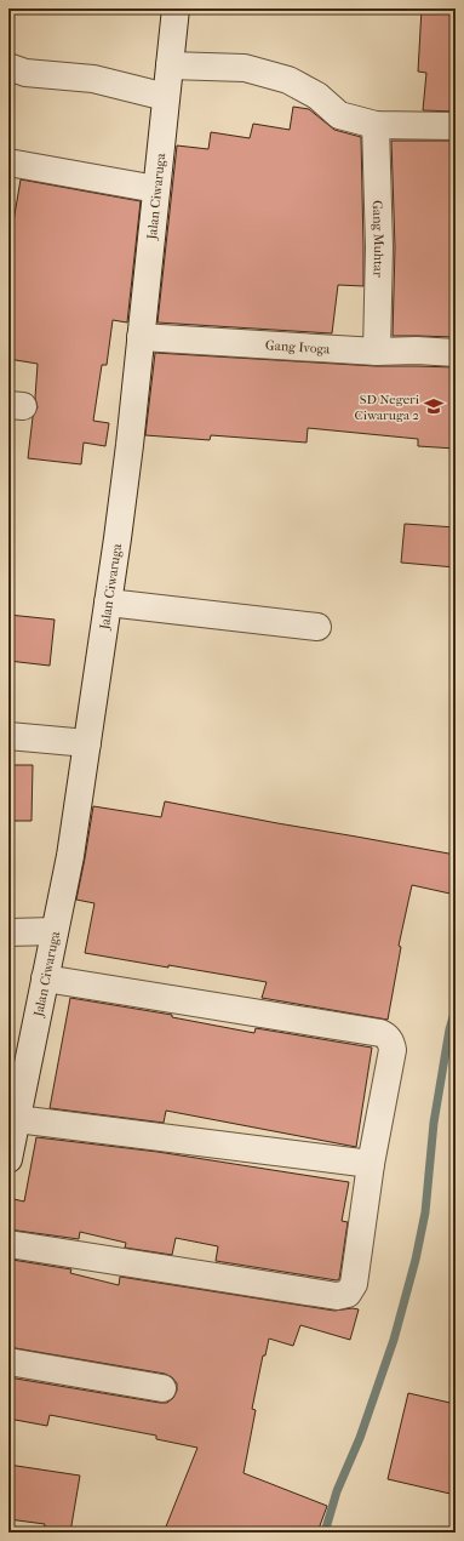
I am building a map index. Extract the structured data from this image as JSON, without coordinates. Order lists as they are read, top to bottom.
{
  "streets": {
    "street": ["Jalan Ciwaruga", "Gang Muhtar", "Gang Ivoga"]
  },
  "crossings": [
    ["Jalan Ciwaruga", "Gang Ivoga"],
    ["Gang Muhtar", "Gang Ivoga"]
  ],
  "places": {
    "school or university": ["SD Negeri Ciwaruga 2"]
  }
}
